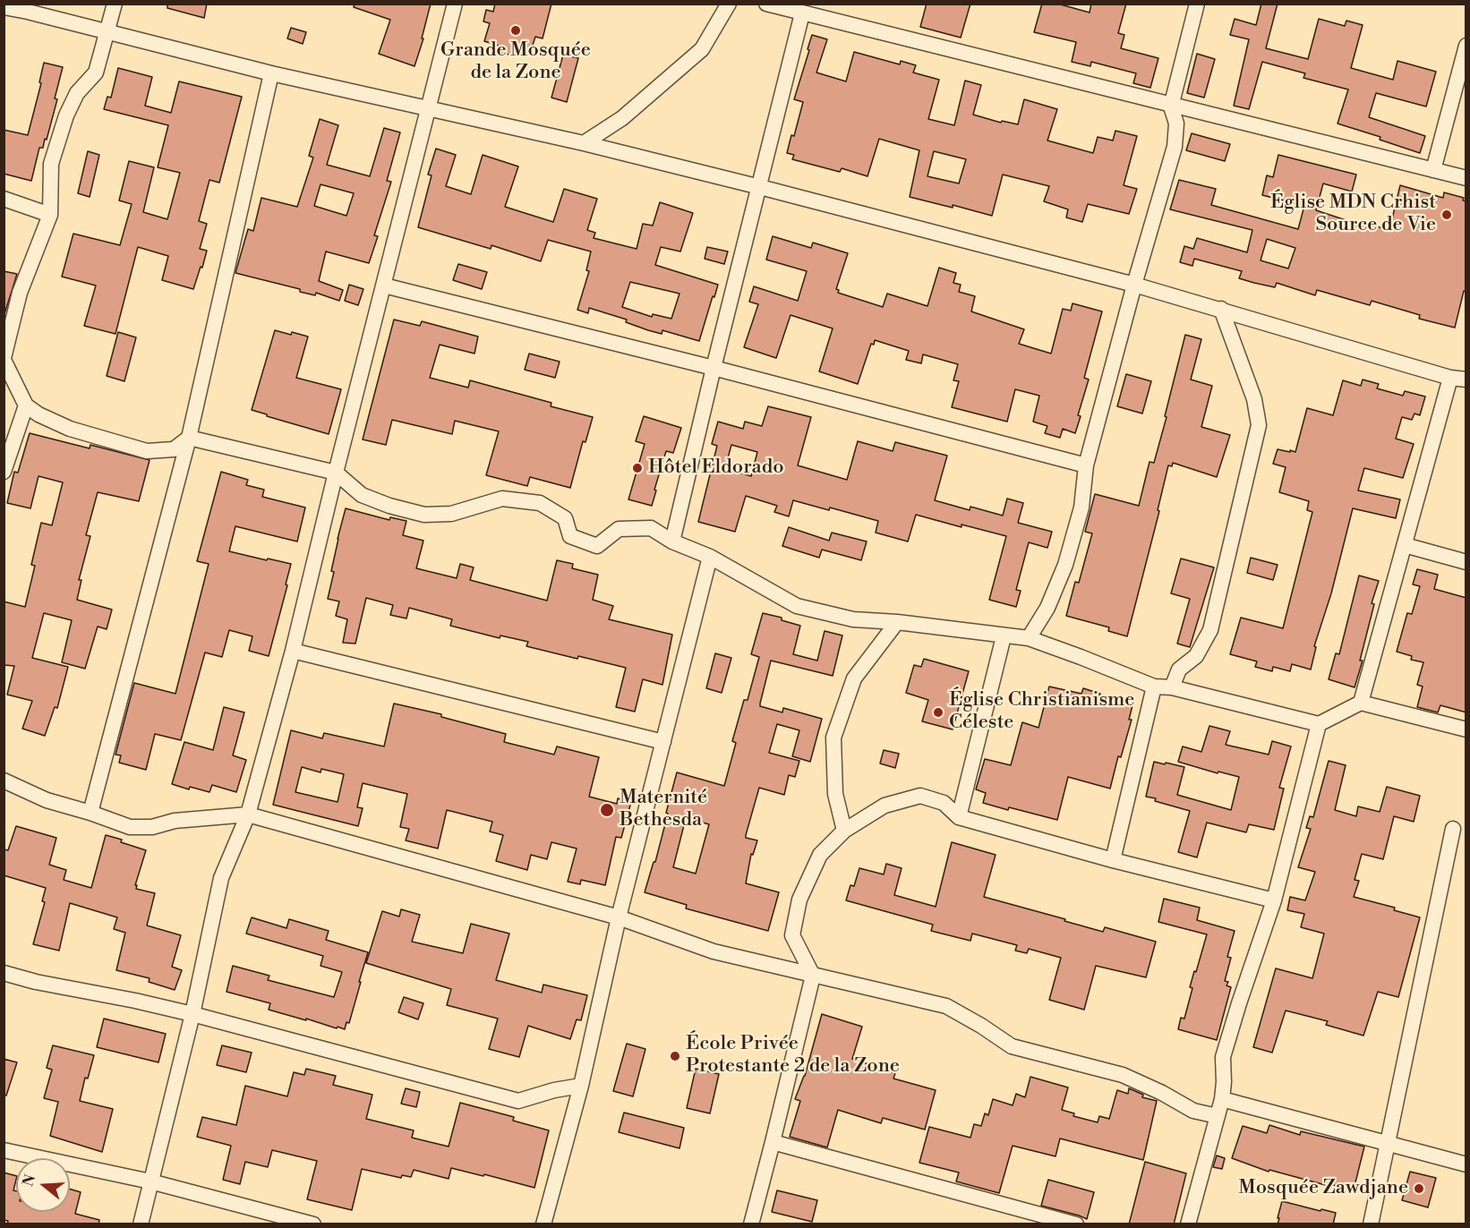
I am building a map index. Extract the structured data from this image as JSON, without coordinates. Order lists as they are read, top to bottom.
{
  "places": [
    "Grande Mosquée de la Zone",
    "Église MDN Crhist Source de Vie",
    "Hôtel Eldorado",
    "Église Christianisme Céleste",
    "Maternité Bethesda",
    "École Privée Protestante 2 de la Zone",
    "Mosquée Zawdjane"
  ],
  "north": "left"
}
